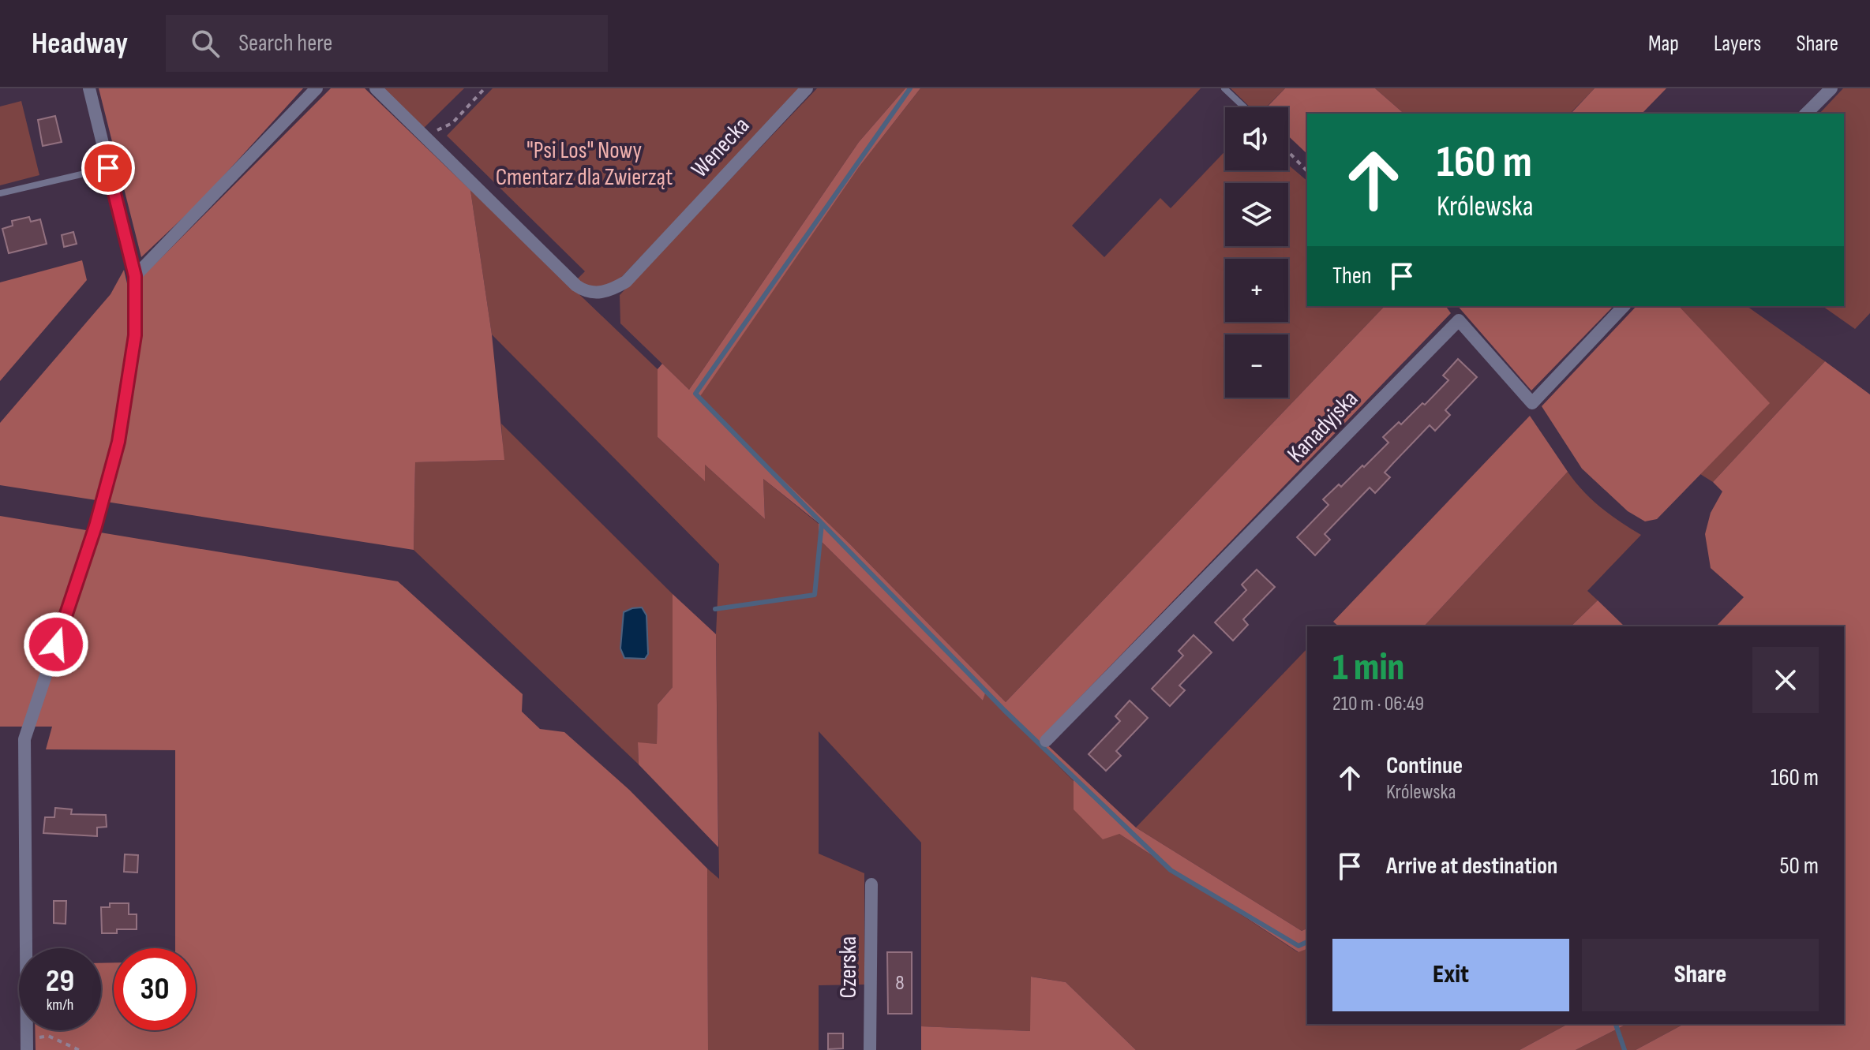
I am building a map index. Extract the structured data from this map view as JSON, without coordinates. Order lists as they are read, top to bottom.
{
  "streets": {
    "street": ["Wenecka", "Kanadyjska", "Czerska"]
  },
  "parks": ["\"Psi Los\" Nowy Cmentarz dla Zwierząt"],
  "house_numbers": ["8"],
  "page": {
    "header": "Headway",
    "search": "Search here",
    "nav": ["Map", "Layers", "Share"],
    "map_buttons": ["+", "−"],
    "turn": ["160 m", "Królewska"],
    "then": "Then",
    "heading": ["1 min", "210 m · 06:49"],
    "list": [
      {
        "name": "Continue",
        "note": "Królewska",
        "value": "160 m"
      },
      {
        "name": "Arrive at destination",
        "value": "50 m"
      }
    ],
    "buttons": ["Exit", "Share"],
    "speed": "29 km/h",
    "limit": "30"
  }
}
